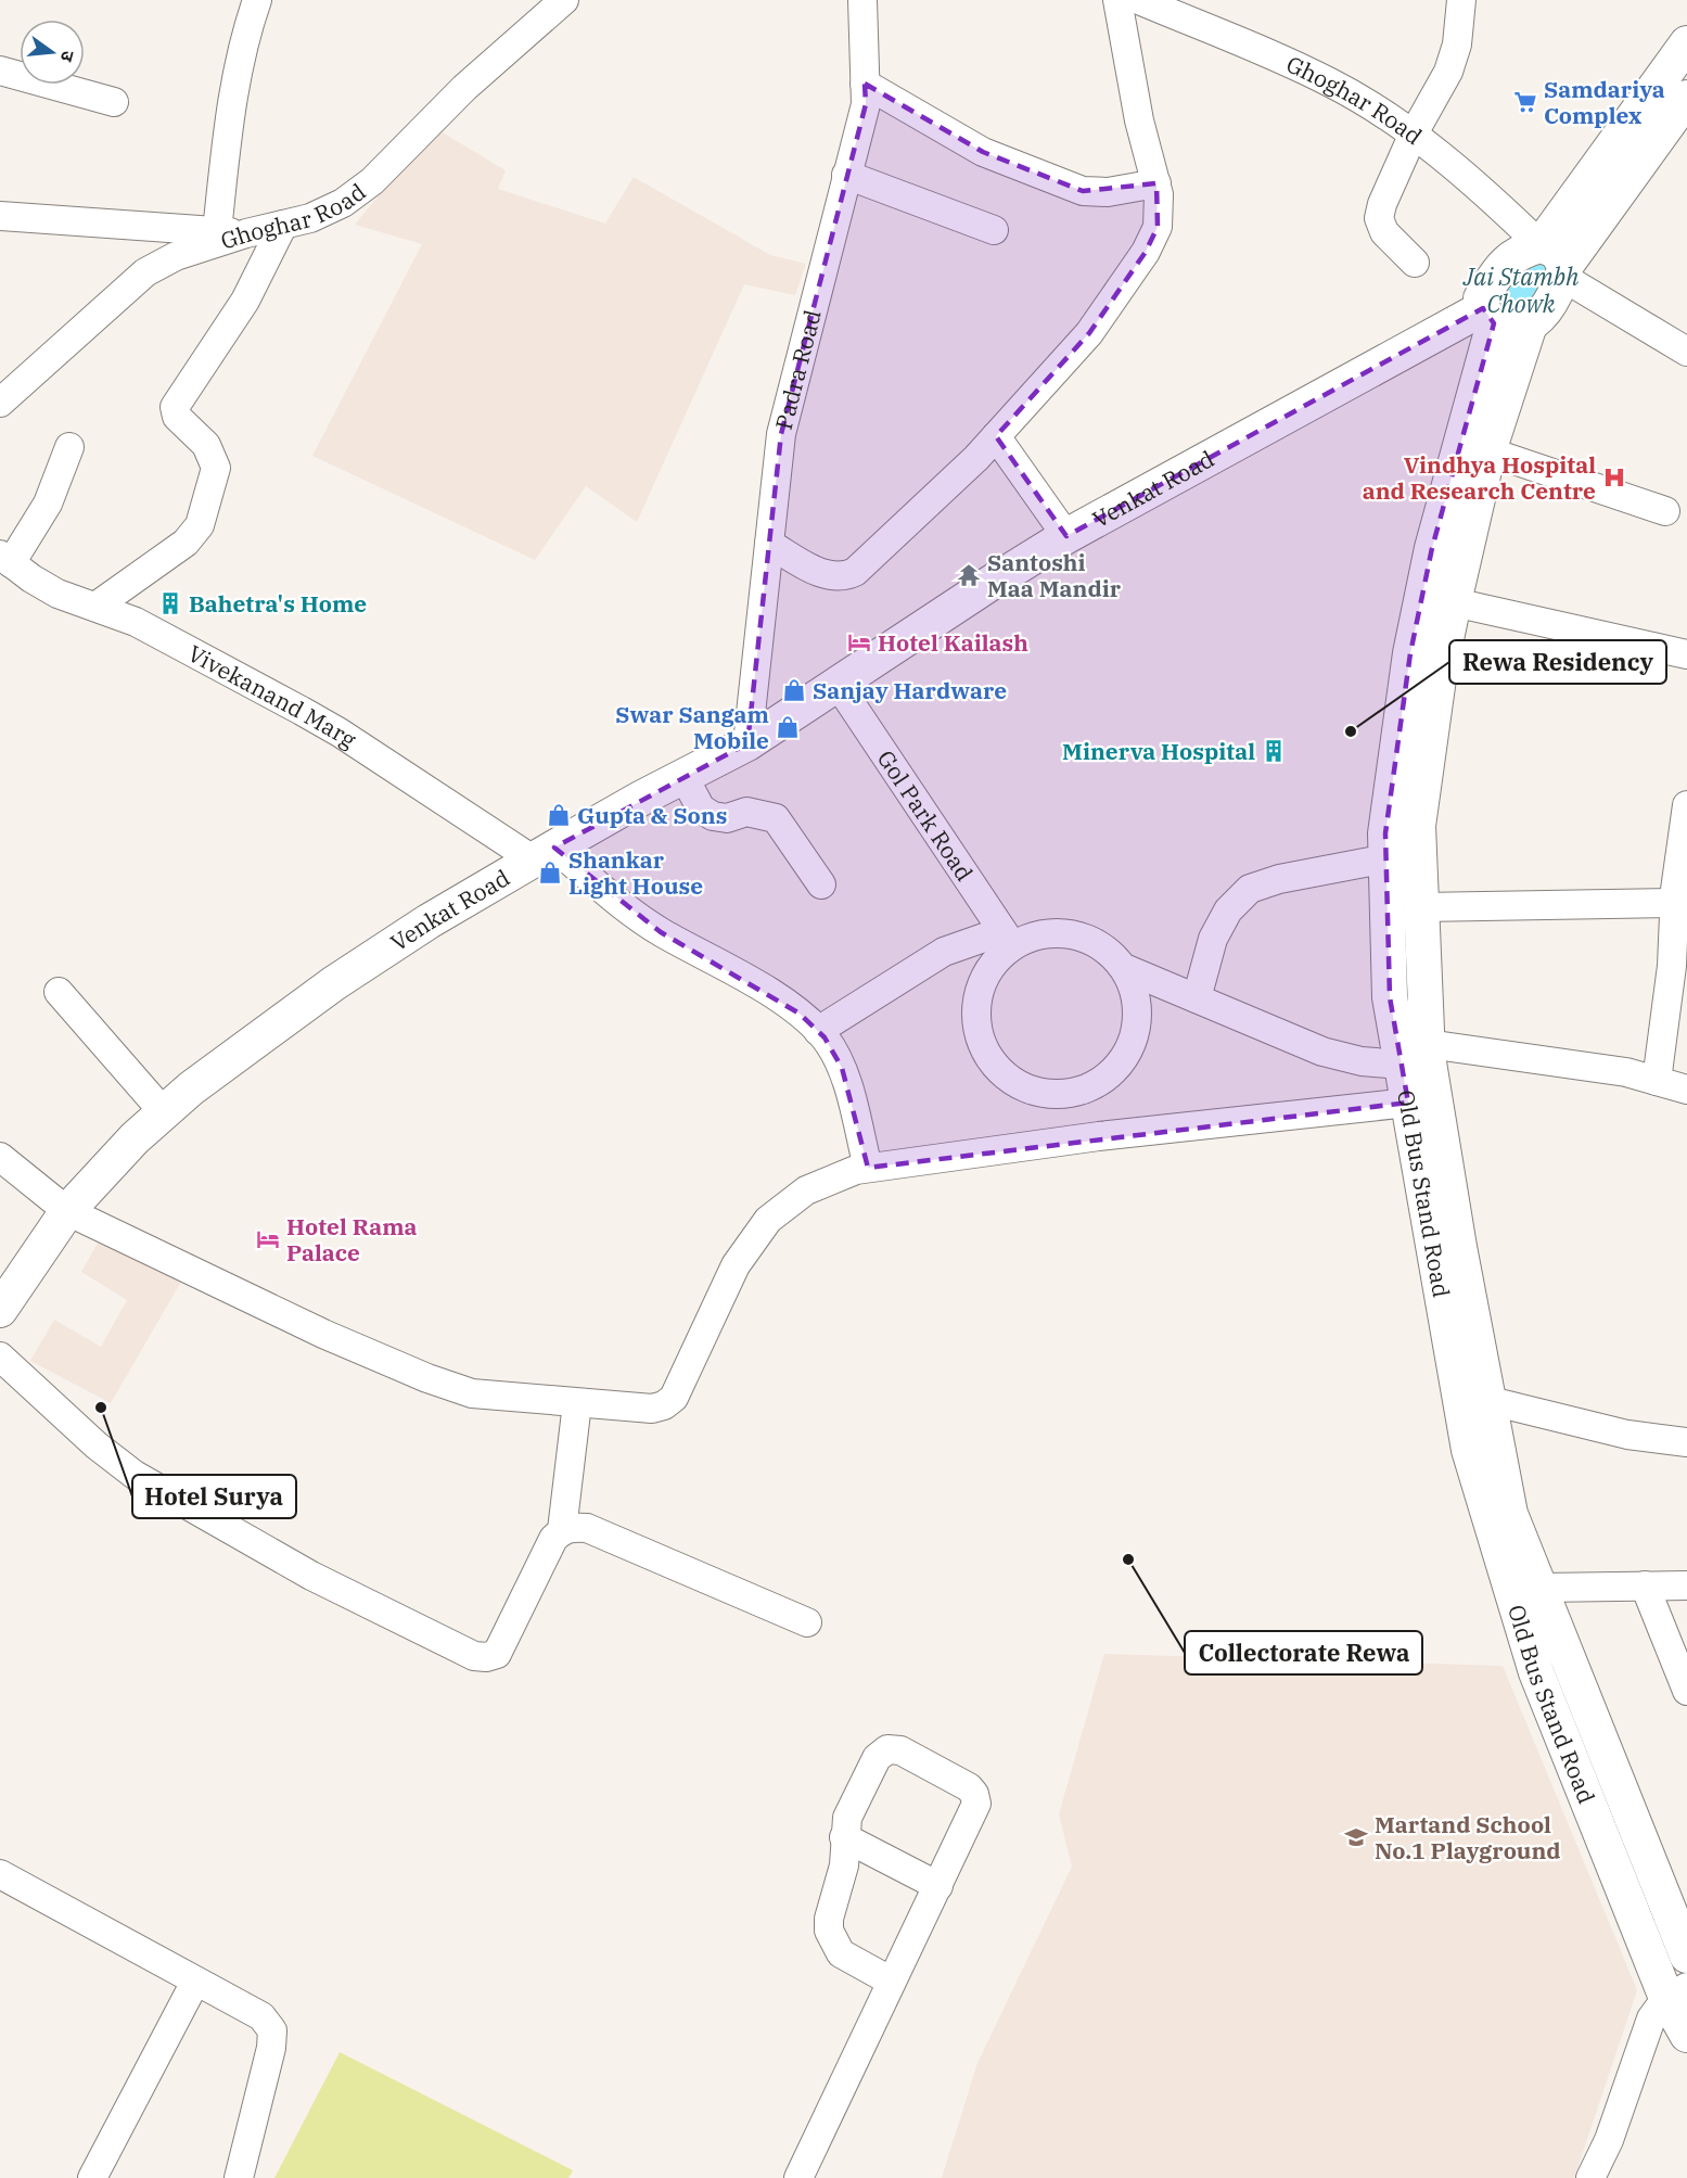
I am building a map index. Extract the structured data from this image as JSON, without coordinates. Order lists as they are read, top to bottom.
{
  "streets": {
    "main road": ["Venkat Road", "Old Bus Stand Road"],
    "street": [
      "Ghoghar Road",
      "Padra Road",
      "Vivekanand Marg",
      "Gol Park Road"
    ]
  },
  "crossings": [
    ["Ghoghar Road", "Venkat Road"],
    ["Ghoghar Road", "Old Bus Stand Road"],
    ["Padra Road", "Venkat Road"],
    ["Venkat Road", "Vivekanand Marg"],
    ["Venkat Road", "Gol Park Road"],
    ["Venkat Road", "Old Bus Stand Road"]
  ],
  "water": ["Jai Stambh Chowk"],
  "places": {
    "supermarket": ["Samdariya Complex"],
    "hospital": ["Vindhya Hospital and Research Centre"],
    "temple": ["Santoshi Maa Mandir"],
    "building": ["Bahetra's Home", "Minerva Hospital"],
    "hotel": ["Hotel Kailash", "Hotel Rama Palace"],
    "shop": [
      "Sanjay Hardware",
      "Swar Sangam Mobile",
      "Gupta & Sons",
      "Shankar Light House"
    ],
    "other": ["Rewa Residency", "Hotel Surya", "Collectorate Rewa"],
    "school or university": ["Martand School No.1 Playground"]
  },
  "north": "right"
}
